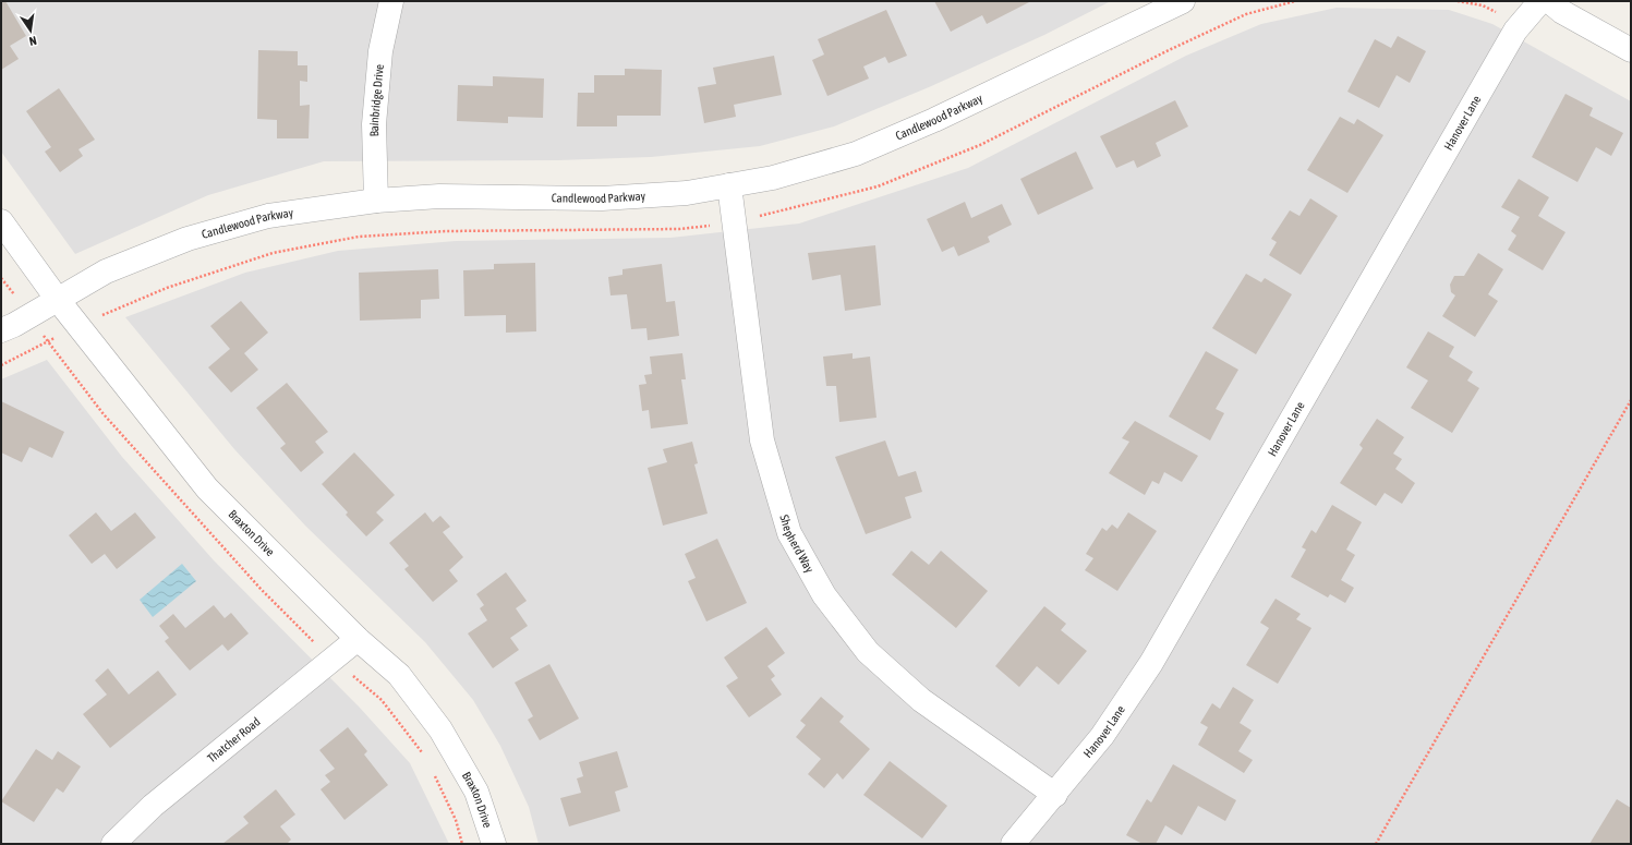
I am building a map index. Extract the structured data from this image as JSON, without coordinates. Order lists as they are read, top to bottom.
{
  "streets": {
    "street": [
      "Bainbridge Drive",
      "Candlewood Parkway",
      "Hanover Lane",
      "Braxton Drive",
      "Shepherd Way",
      "Thatcher Road"
    ]
  },
  "crossings": [
    ["Bainbridge Drive", "Candlewood Parkway"],
    ["Candlewood Parkway", "Braxton Drive"],
    ["Candlewood Parkway", "Shepherd Way"],
    ["Hanover Lane", "Shepherd Way"],
    ["Braxton Drive", "Thatcher Road"]
  ],
  "north": "bottom"
}
